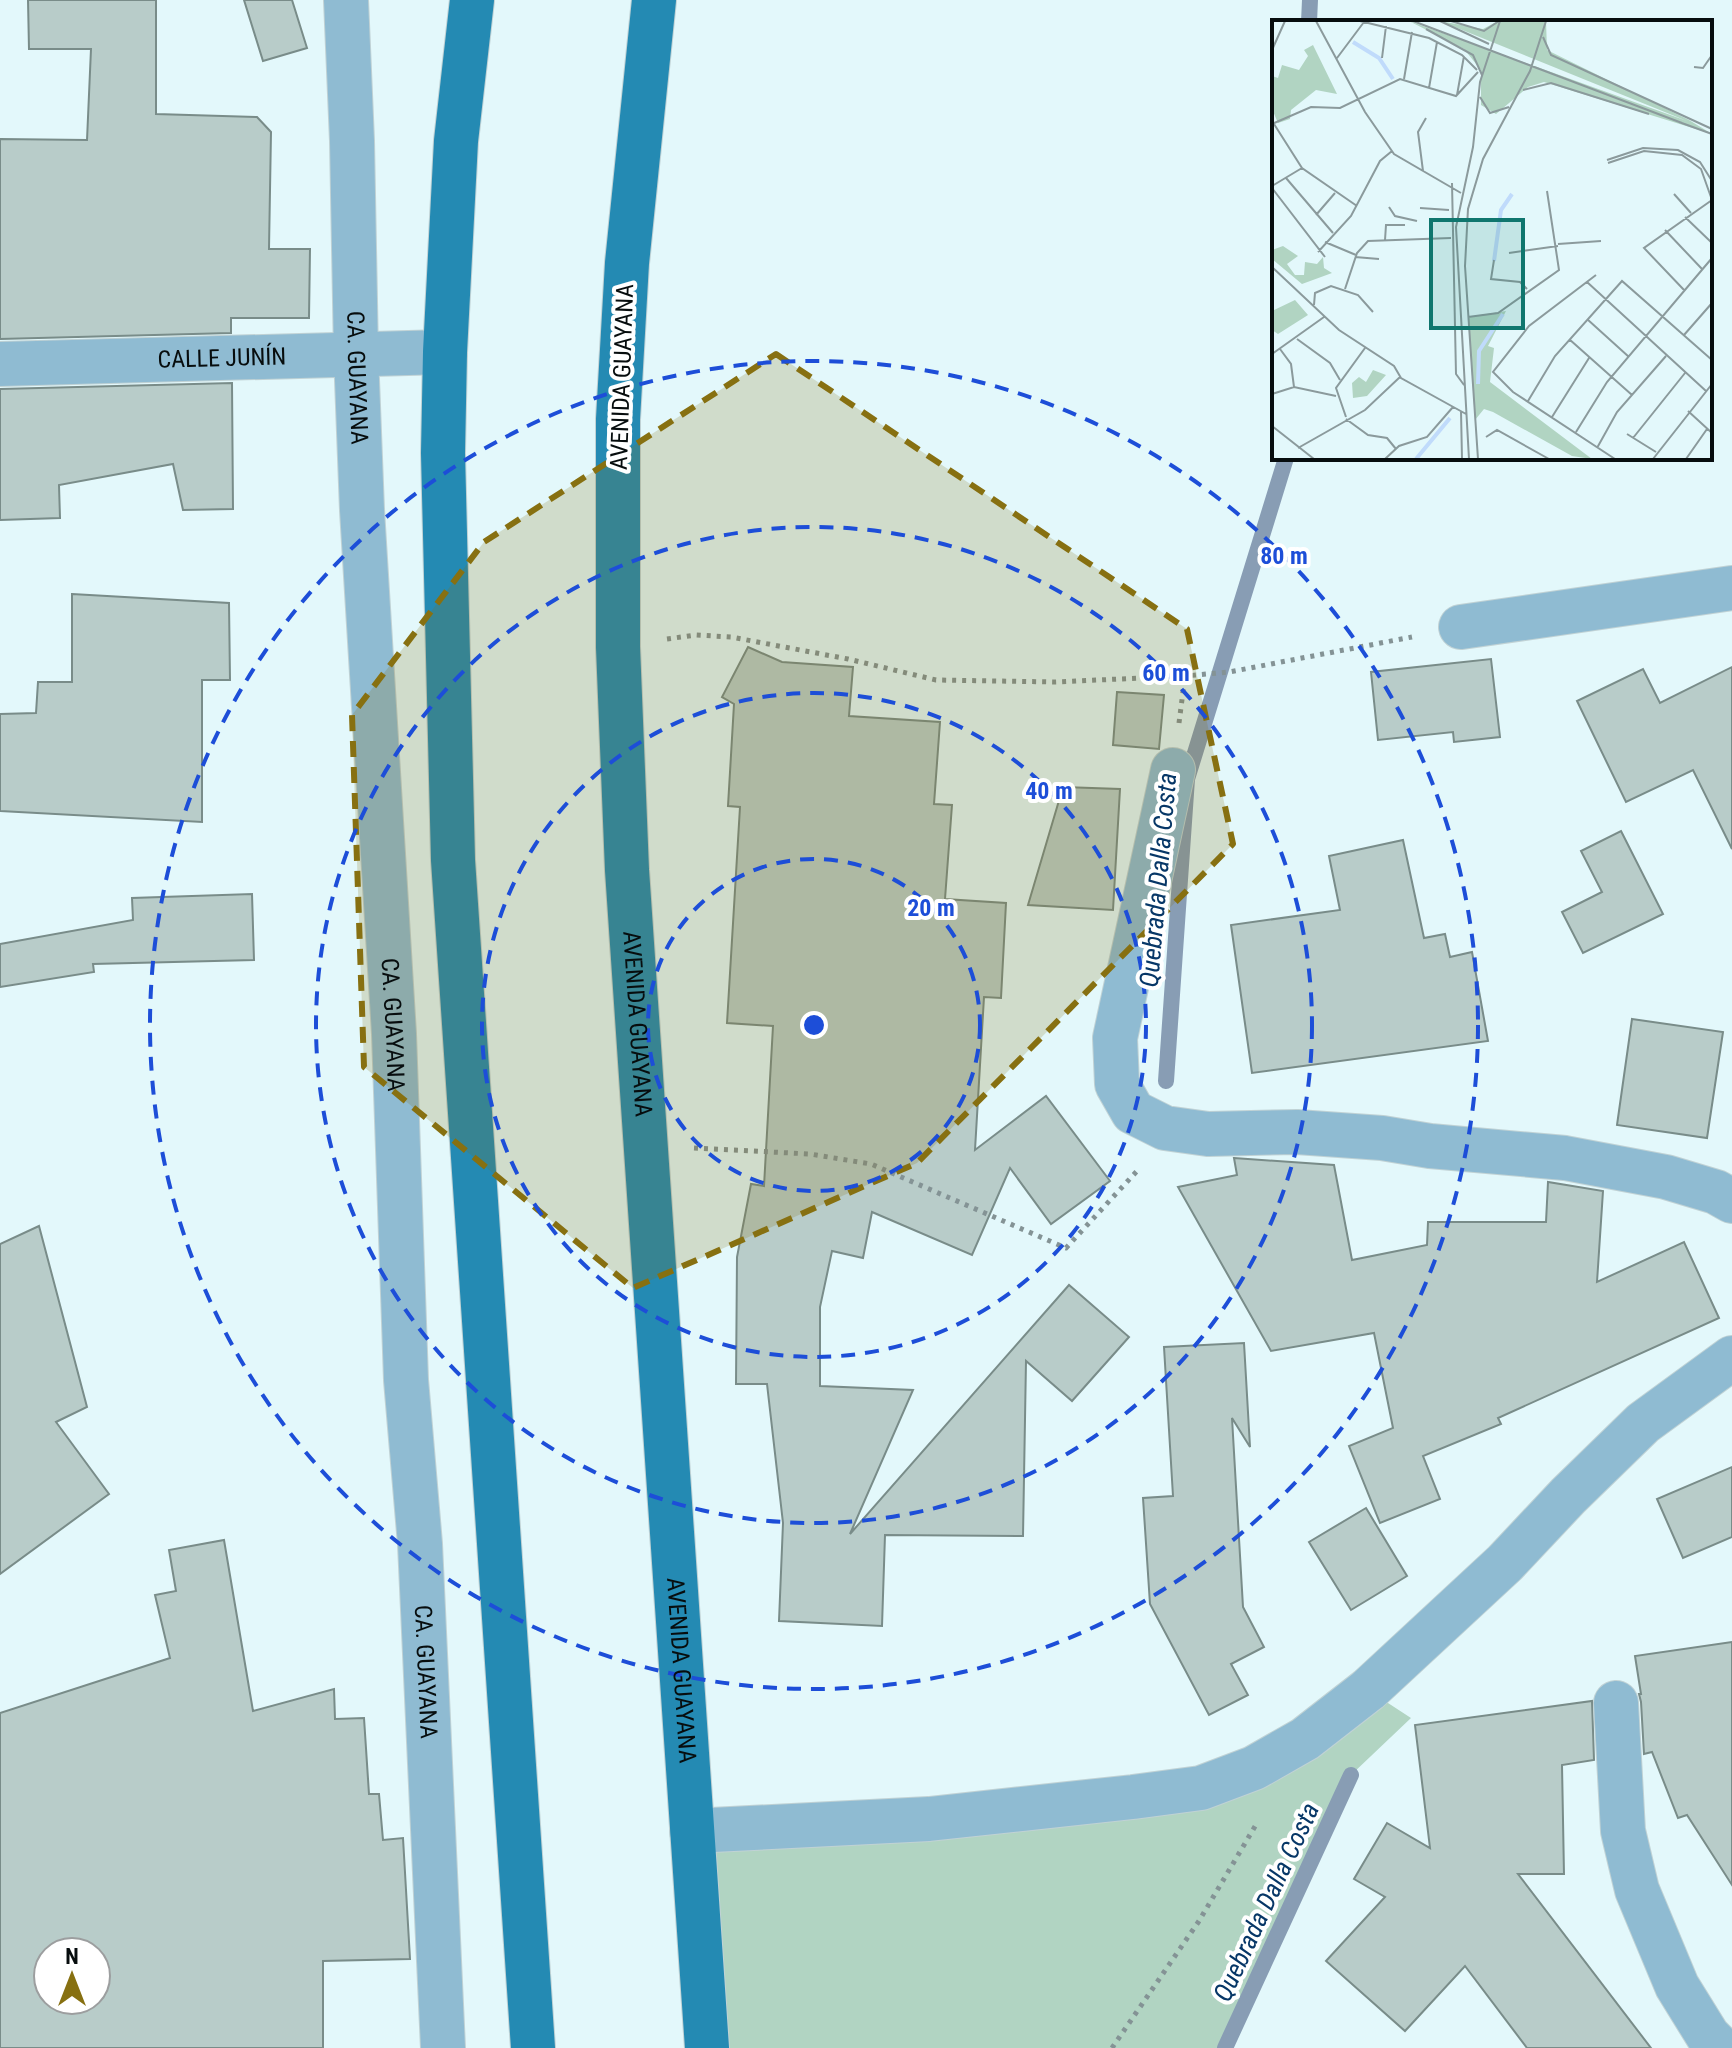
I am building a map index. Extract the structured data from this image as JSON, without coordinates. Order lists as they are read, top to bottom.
{
  "streets": {
    "main road": ["AVENIDA GUAYANA"],
    "street": ["CALLE JUNÍN", "CA. GUAYANA"]
  },
  "crossings": [
    ["CALLE JUNÍN", "CA. GUAYANA"]
  ],
  "water": ["Quebrada Dalla Costa"],
  "north": "top",
  "rings": [
    "80 m",
    "60 m",
    "40 m",
    "20 m"
  ]
}
